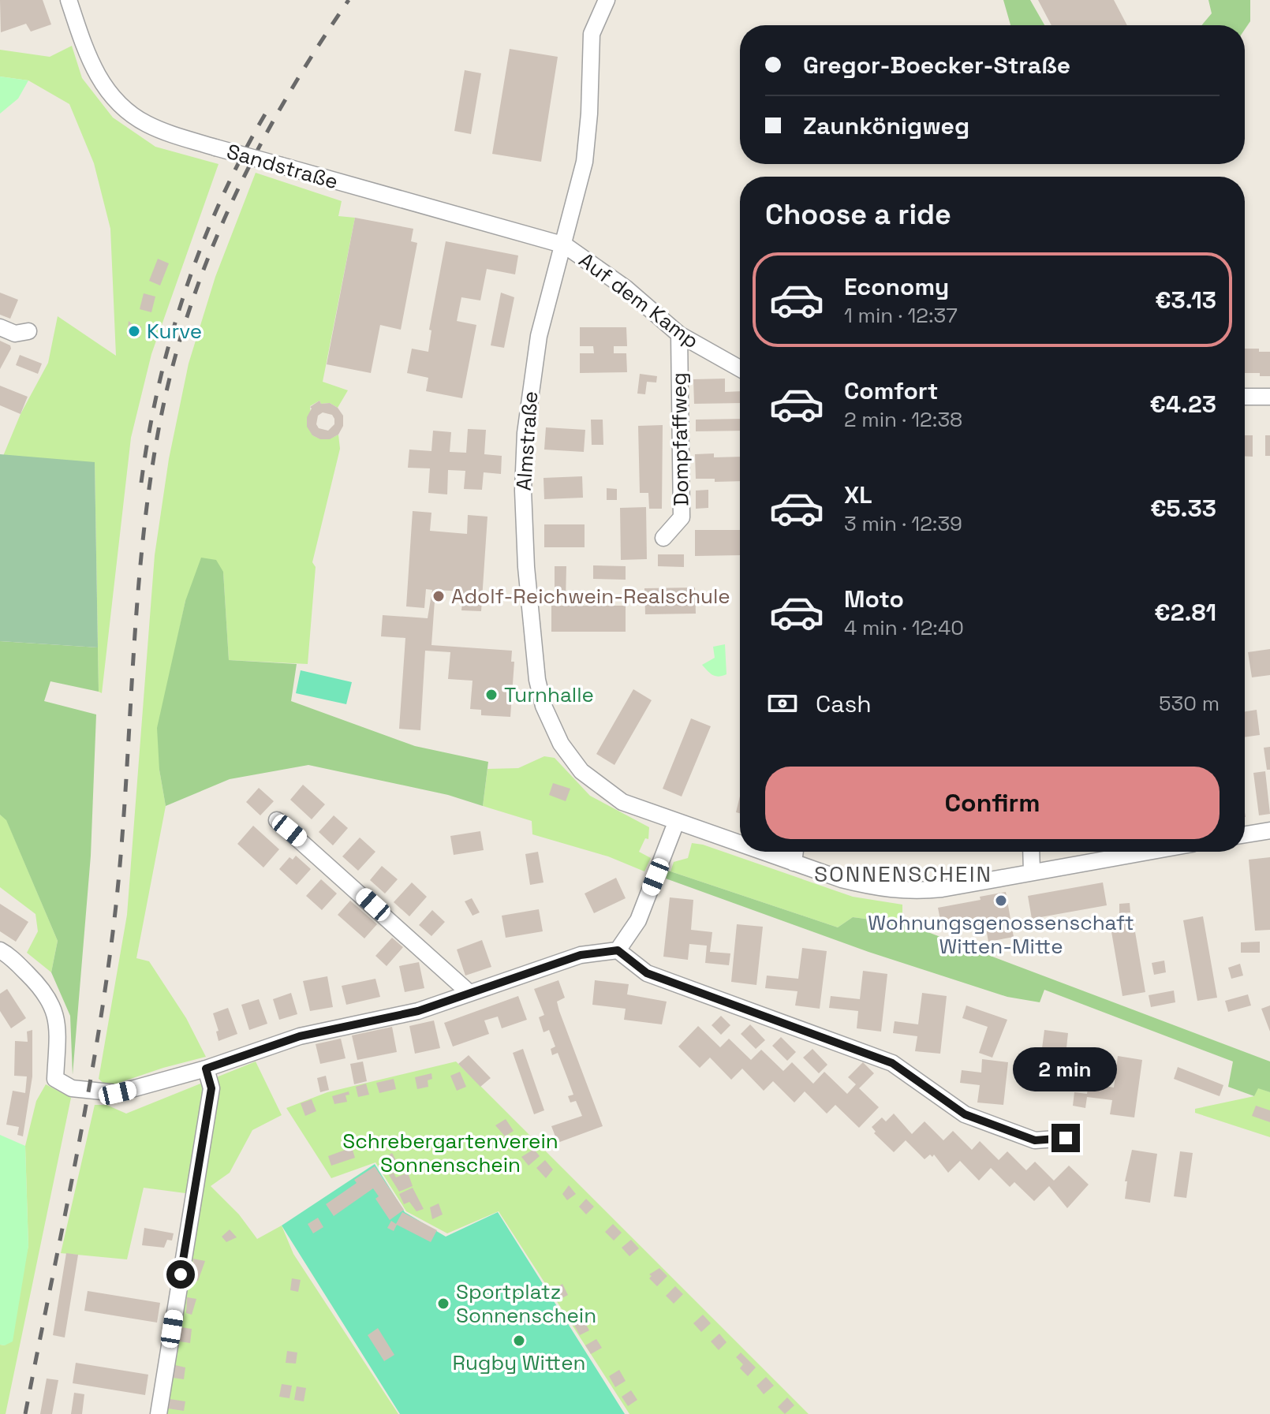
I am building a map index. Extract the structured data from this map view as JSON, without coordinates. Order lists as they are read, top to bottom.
{
  "streets": {
    "street": [
      "Sandstraße",
      "Auf dem Kamp",
      "Dompfaffweg",
      "Almstraße"
    ]
  },
  "crossings": [
    ["Sandstraße", "Auf dem Kamp"],
    ["Sandstraße", "Almstraße"],
    ["Auf dem Kamp", "Dompfaffweg"],
    ["Auf dem Kamp", "Almstraße"]
  ],
  "districts": ["SONNENSCHEIN"],
  "parks": ["Schrebergartenverein Sonnenschein"],
  "places": [
    "Kurve",
    "Adolf-Reichwein-Realschule",
    "Turnhalle",
    "Wohnungsgenossenschaft Witten-Mitte",
    "Sportplatz Sonnenschein",
    "Rugby Witten"
  ],
  "page": {
    "banner": ["Gregor-Boecker-Straße", "Zaunkönigweg"],
    "heading": "Choose a ride",
    "list": [
      {
        "name": "Economy",
        "note": "1 min · 12:37",
        "value": "€3.13"
      },
      {
        "name": "Comfort",
        "note": "2 min · 12:38",
        "value": "€4.23"
      },
      {
        "name": "XL",
        "note": "3 min · 12:39",
        "value": "€5.33"
      },
      {
        "name": "Moto",
        "note": "4 min · 12:40",
        "value": "€2.81"
      }
    ],
    "pay": ["Cash", "530 m"],
    "buttons": "Confirm",
    "bubble": "2 min"
  }
}
